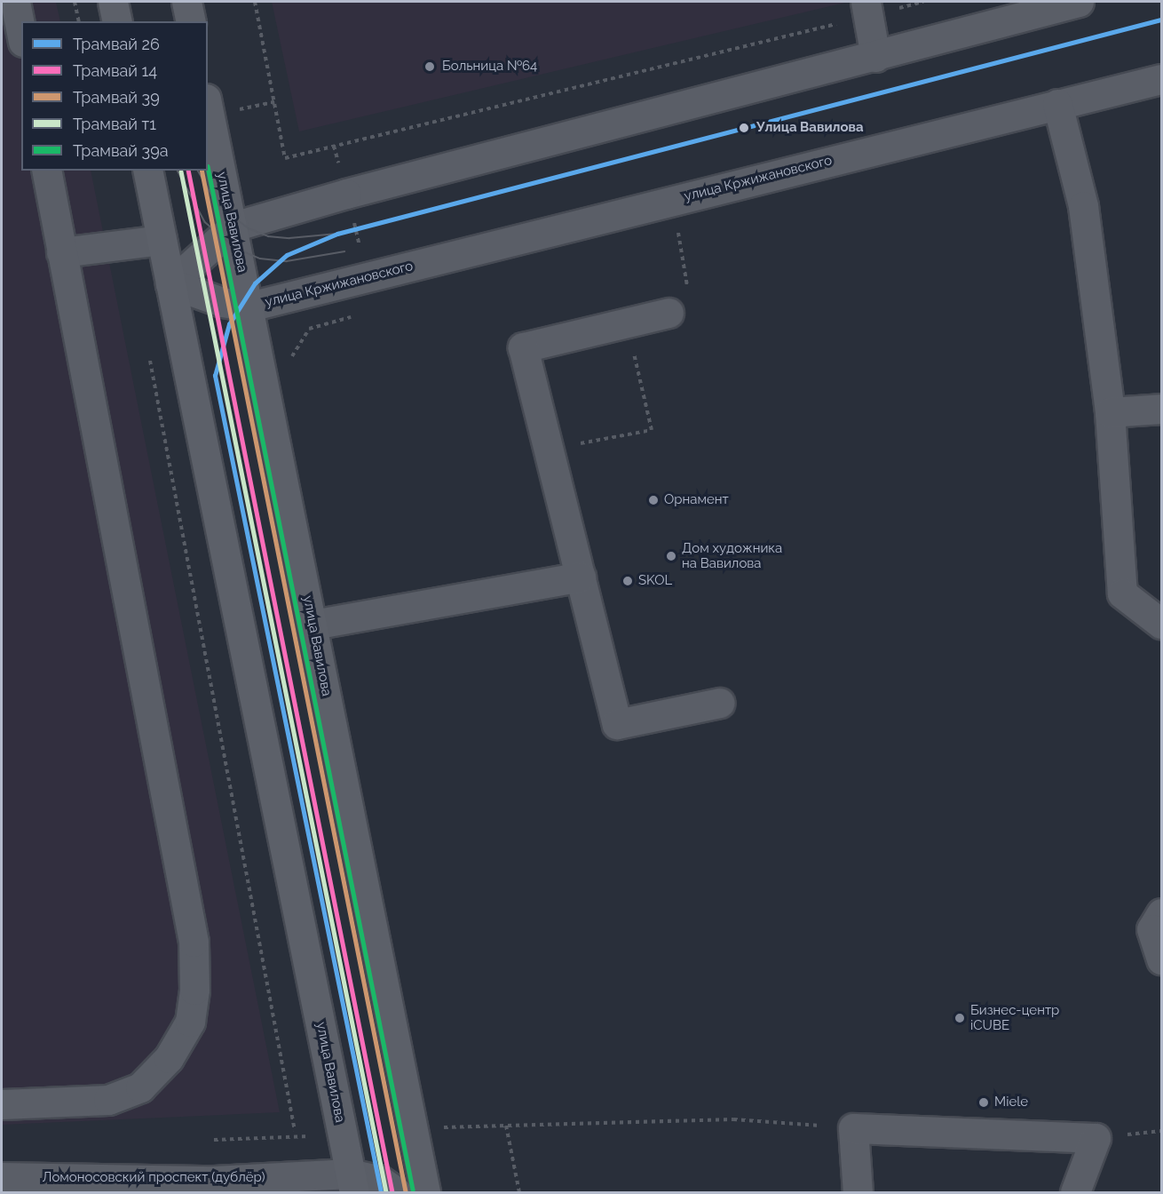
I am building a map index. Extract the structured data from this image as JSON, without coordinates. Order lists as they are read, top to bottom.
{
  "streets": {
    "main road": ["улица Вавилова"],
    "street": ["улица Кржижановского", "Ломоносовский проспект (дублёр)"]
  },
  "crossings": [
    ["улица Кржижановского", "улица Вавилова"],
    ["улица Вавилова", "Ломоносовский проспект (дублёр)"]
  ],
  "places": [
    "Больница №64",
    "Улица Вавилова",
    "Орнамент",
    "Дом художника на Вавилова",
    "SKOL",
    "Бизнес-центр iCUBE",
    "Miele"
  ],
  "lines": [
    "tram line 26",
    "tram line 39а",
    "tram line 14",
    "tram line 39",
    "tram line т1"
  ],
  "legend": [
    "Трамвай 26",
    "Трамвай 14",
    "Трамвай 39",
    "Трамвай т1",
    "Трамвай 39а"
  ]
}
